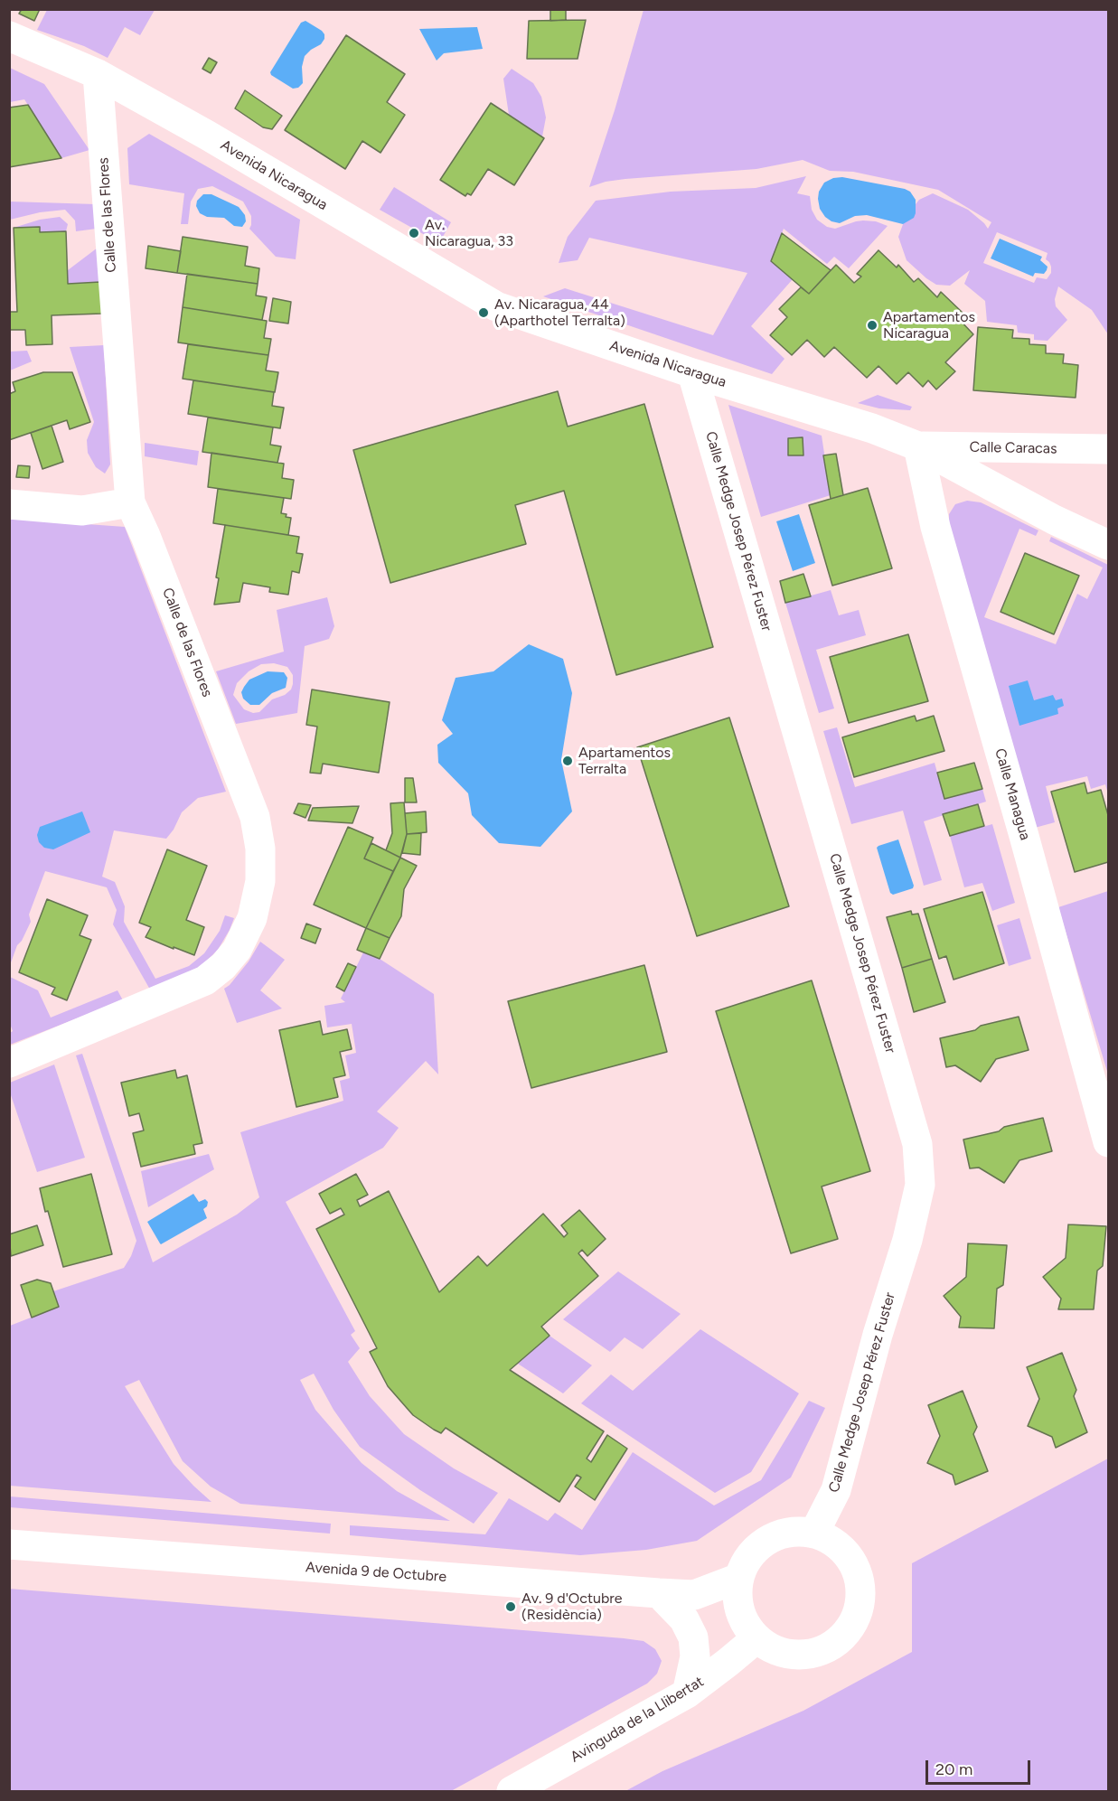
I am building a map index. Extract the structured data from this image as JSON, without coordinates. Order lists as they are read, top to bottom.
{
  "streets": {
    "street": [
      "Avenida Nicaragua",
      "Calle de las Flores",
      "Calle Caracas",
      "Calle Medge Josep Pérez Fuster",
      "Calle Managua",
      "Avenida 9 de Octubre",
      "Avinguda de la Llibertat"
    ]
  },
  "crossings": [
    ["Avenida Nicaragua", "Calle de las Flores"],
    ["Avenida Nicaragua", "Calle Caracas"],
    ["Avenida Nicaragua", "Calle Medge Josep Pérez Fuster"],
    ["Avenida Nicaragua", "Calle Managua"],
    ["Calle Caracas", "Calle Managua"],
    ["Calle Medge Josep Pérez Fuster", "Avenida 9 de Octubre"],
    ["Calle Medge Josep Pérez Fuster", "Avinguda de la Llibertat"],
    ["Avenida 9 de Octubre", "Avinguda de la Llibertat"]
  ],
  "places": [
    "Av. Nicaragua, 33",
    "Av. Nicaragua, 44 (Aparthotel Terralta)",
    "Apartamentos Nicaragua",
    "Apartamentos Terralta",
    "Av. 9 d'Octubre (Residència)"
  ],
  "scale_bar": "20 m"
}
